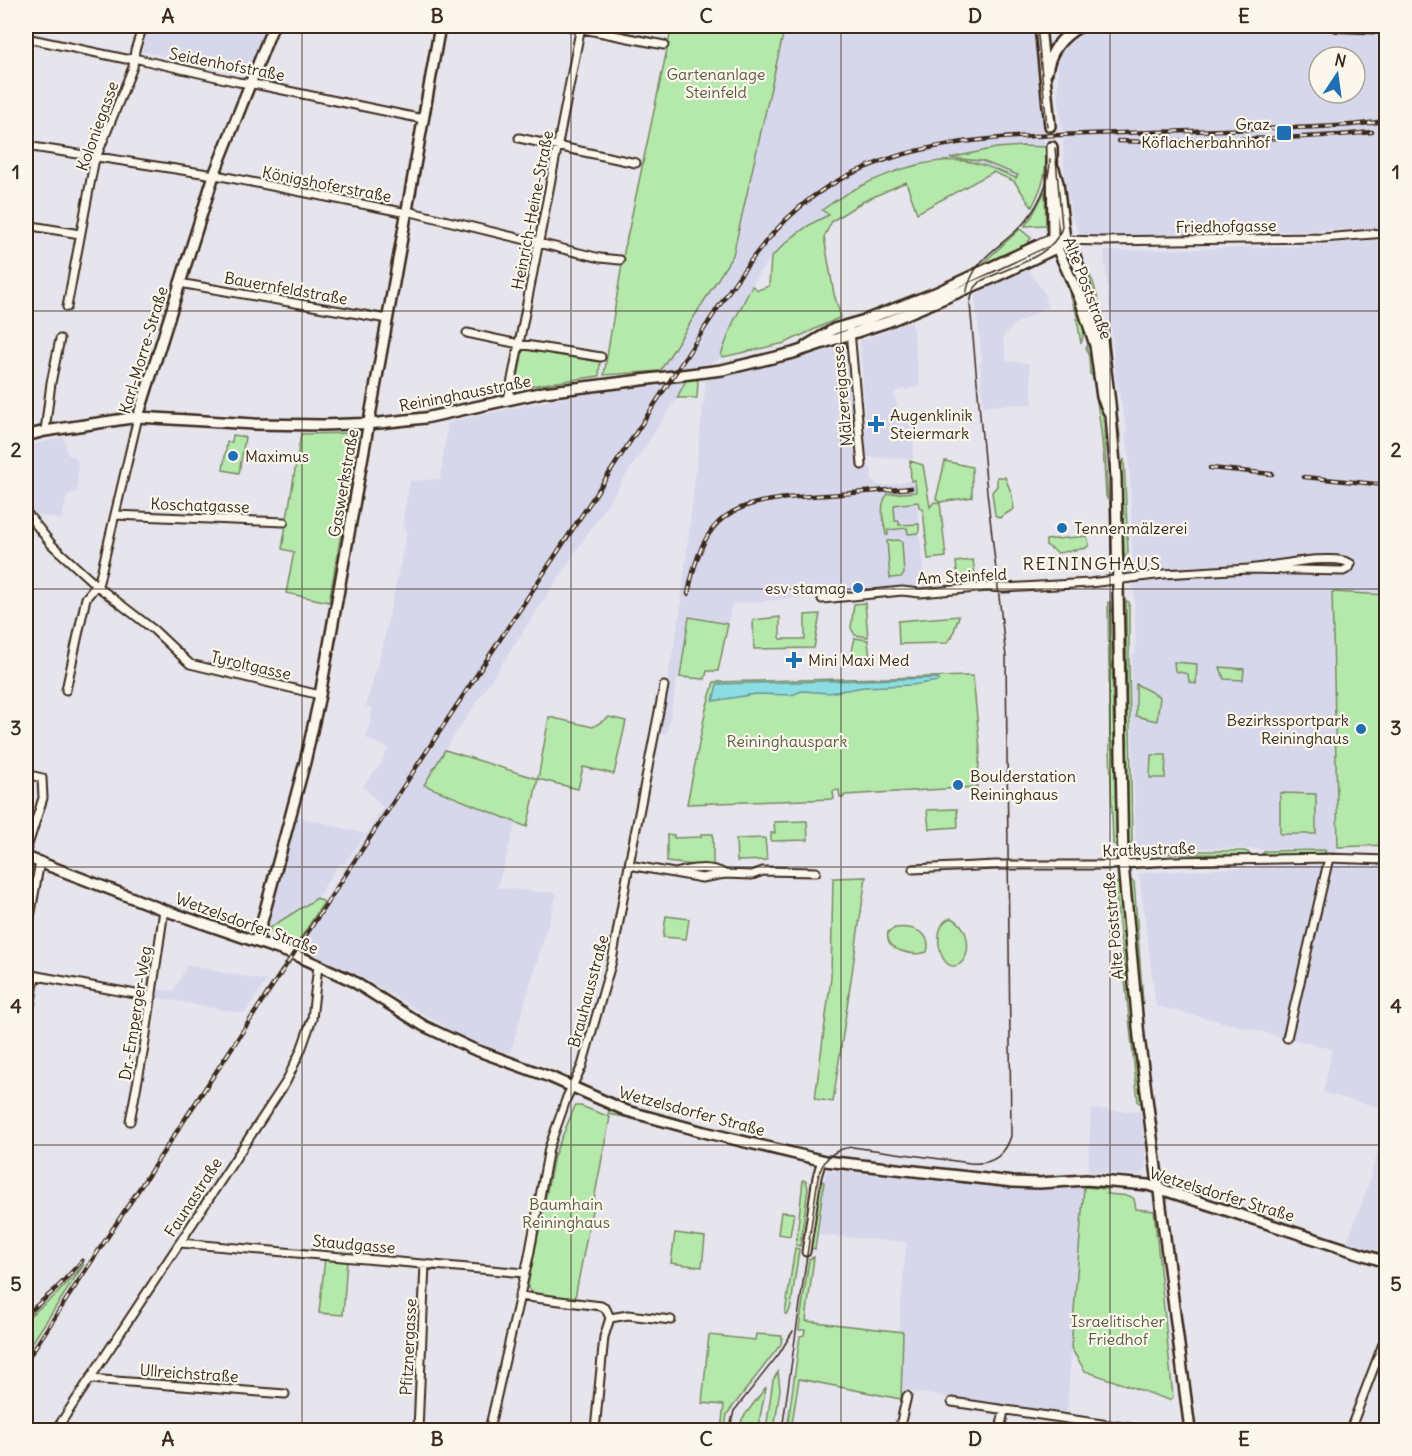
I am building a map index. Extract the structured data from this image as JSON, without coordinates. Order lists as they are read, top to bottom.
{
  "streets": {
    "main road": [
      "Alte Poststraße",
      "Karl-Morre-Straße",
      "Reininghausstraße",
      "Gaswerkstraße",
      "Wetzelsdorfer Straße"
    ],
    "street": [
      "Seidenhofstraße",
      "Koloniegasse",
      "Königshoferstraße",
      "Heinrich-Heine-Straße",
      "Friedhofgasse",
      "Bauernfeldstraße",
      "Mälzereigasse",
      "Koschatgasse",
      "Am Steinfeld",
      "Tyroltgasse",
      "Kratkystraße",
      "Brauhausstraße",
      "Dr.-Emperger-Weg",
      "Faunastraße",
      "Staudgasse",
      "Pfitznergasse",
      "Ullreichstraße"
    ]
  },
  "crossings": [
    ["Seidenhofstraße", "Koloniegasse"],
    ["Seidenhofstraße", "Karl-Morre-Straße"],
    ["Seidenhofstraße", "Gaswerkstraße"],
    ["Koloniegasse", "Königshoferstraße"],
    ["Königshoferstraße", "Heinrich-Heine-Straße"],
    ["Königshoferstraße", "Karl-Morre-Straße"],
    ["Königshoferstraße", "Gaswerkstraße"],
    ["Heinrich-Heine-Straße", "Reininghausstraße"],
    ["Friedhofgasse", "Alte Poststraße"],
    ["Friedhofgasse", "Reininghausstraße"],
    ["Bauernfeldstraße", "Karl-Morre-Straße"],
    ["Bauernfeldstraße", "Gaswerkstraße"],
    ["Alte Poststraße", "Reininghausstraße"],
    ["Alte Poststraße", "Am Steinfeld"],
    ["Alte Poststraße", "Kratkystraße"],
    ["Alte Poststraße", "Wetzelsdorfer Straße"],
    ["Karl-Morre-Straße", "Reininghausstraße"],
    ["Karl-Morre-Straße", "Koschatgasse"],
    ["Karl-Morre-Straße", "Tyroltgasse"],
    ["Reininghausstraße", "Mälzereigasse"],
    ["Reininghausstraße", "Gaswerkstraße"],
    ["Gaswerkstraße", "Tyroltgasse"],
    ["Gaswerkstraße", "Wetzelsdorfer Straße"],
    ["Wetzelsdorfer Straße", "Brauhausstraße"],
    ["Wetzelsdorfer Straße", "Dr.-Emperger-Weg"],
    ["Wetzelsdorfer Straße", "Faunastraße"],
    ["Brauhausstraße", "Staudgasse"],
    ["Faunastraße", "Staudgasse"],
    ["Faunastraße", "Ullreichstraße"],
    ["Staudgasse", "Pfitznergasse"]
  ],
  "districts": ["REININGHAUS"],
  "parks": [
    "Gartenanlage Steinfeld",
    "Reininghauspark",
    "Baumhain Reininghaus",
    "Israelitischer Friedhof"
  ],
  "places": {
    "transit": ["Graz Köflacherbahnhof"],
    "health": ["Augenklinik Steiermark", "Mini Maxi Med"],
    "other": [
      "Maximus",
      "Tennenmälzerei",
      "esv stamag",
      "Bezirkssportpark Reininghaus",
      "Boulderstation Reininghaus"
    ]
  },
  "north": "top",
  "grid": {
    "columns": [
      "A",
      "B",
      "C",
      "D",
      "E"
    ],
    "rows": [
      "1",
      "2",
      "3",
      "4",
      "5"
    ]
  }
}
